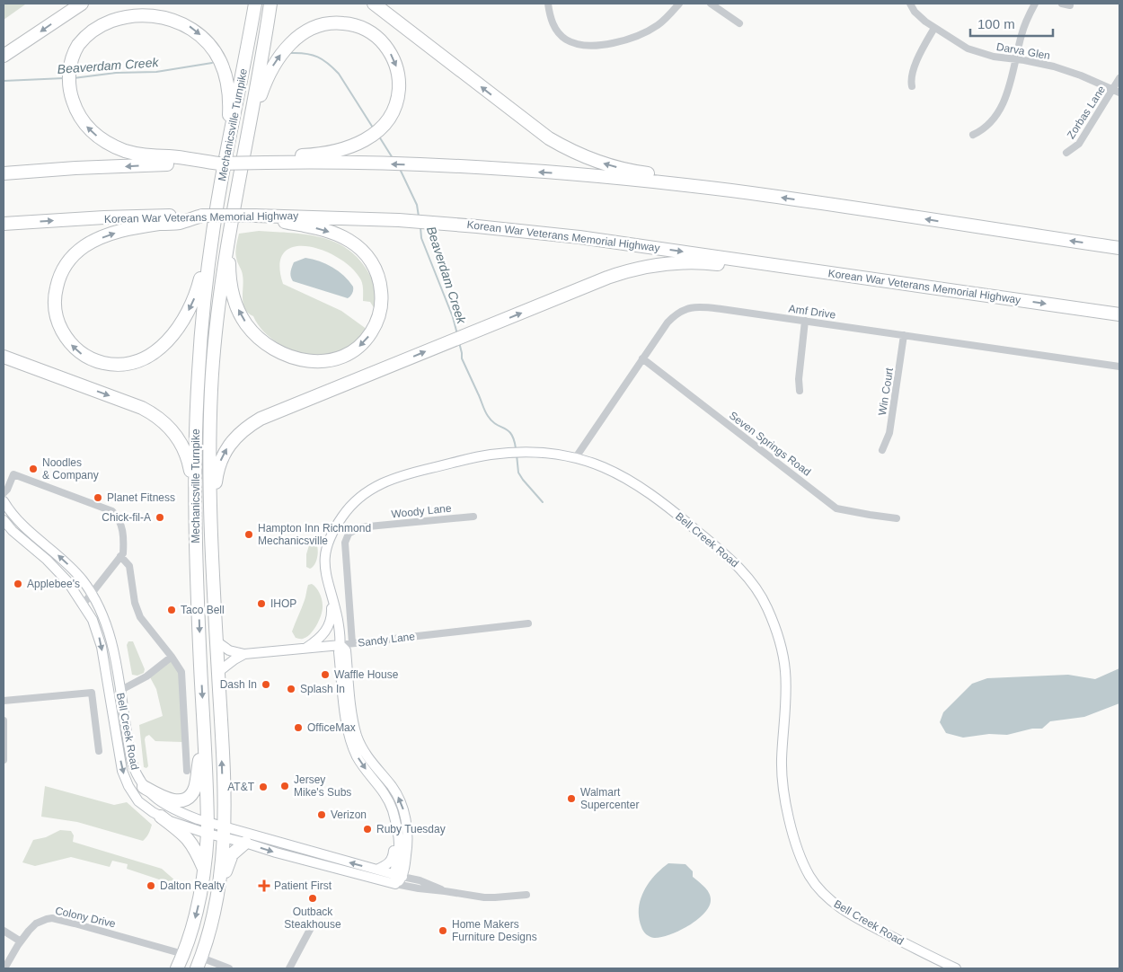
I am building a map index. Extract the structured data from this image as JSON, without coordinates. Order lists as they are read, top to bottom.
{
  "streets": {
    "highway": ["Mechanicsville Turnpike", "Korean War Veterans Memorial Highway"],
    "street": [
      "Darva Glen",
      "Zorbas Lane",
      "Amf Drive",
      "Win Court",
      "Seven Springs Road",
      "Woody Lane",
      "Bell Creek Road",
      "Sandy Lane",
      "Colony Drive"
    ]
  },
  "crossings": [
    ["Darva Glen", "Zorbas Lane"],
    ["Mechanicsville Turnpike", "Bell Creek Road"],
    ["Mechanicsville Turnpike", "Sandy Lane"],
    ["Mechanicsville Turnpike", "Colony Drive"],
    ["Amf Drive", "Win Court"],
    ["Amf Drive", "Seven Springs Road"],
    ["Amf Drive", "Bell Creek Road"],
    ["Woody Lane", "Sandy Lane"],
    ["Bell Creek Road", "Sandy Lane"]
  ],
  "water": ["Beaverdam Creek"],
  "places": {
    "other": [
      "Noodles & Company",
      "Planet Fitness",
      "Chick-fil-A",
      "Hampton Inn Richmond Mechanicsville",
      "Applebee's",
      "IHOP",
      "Taco Bell",
      "Waffle House",
      "Dash In",
      "Splash In",
      "OfficeMax",
      "Jersey Mike's Subs",
      "AT&T",
      "Walmart Supercenter",
      "Verizon",
      "Ruby Tuesday",
      "Dalton Realty",
      "Outback Steakhouse",
      "Home Makers Furniture Designs"
    ],
    "health": ["Patient First"]
  },
  "scale_bar": "100 m"
}
